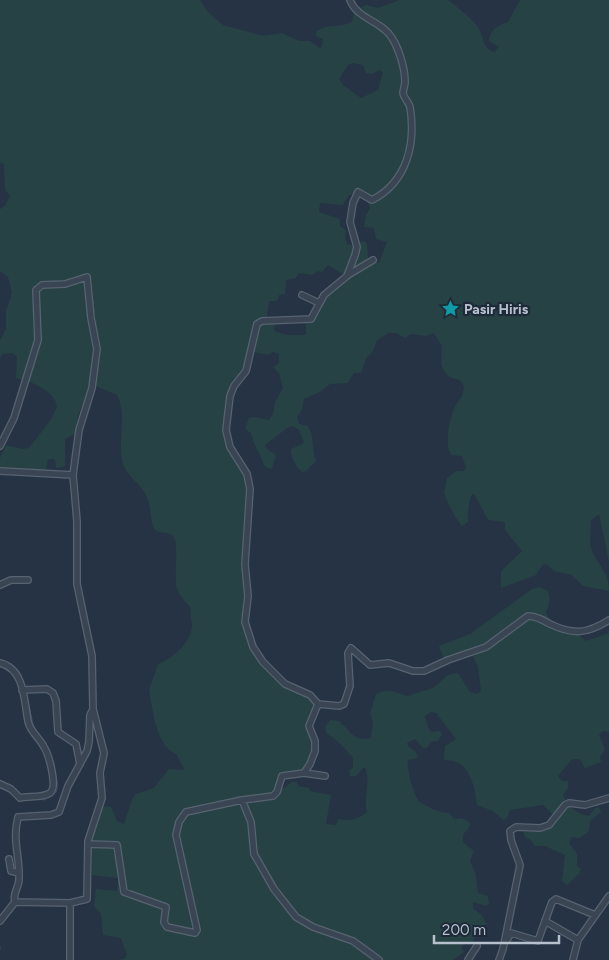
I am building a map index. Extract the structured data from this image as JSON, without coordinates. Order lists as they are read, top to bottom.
{
  "places": {
    "place": ["Pasir Hiris"]
  },
  "scale_bar": "200 m"
}
